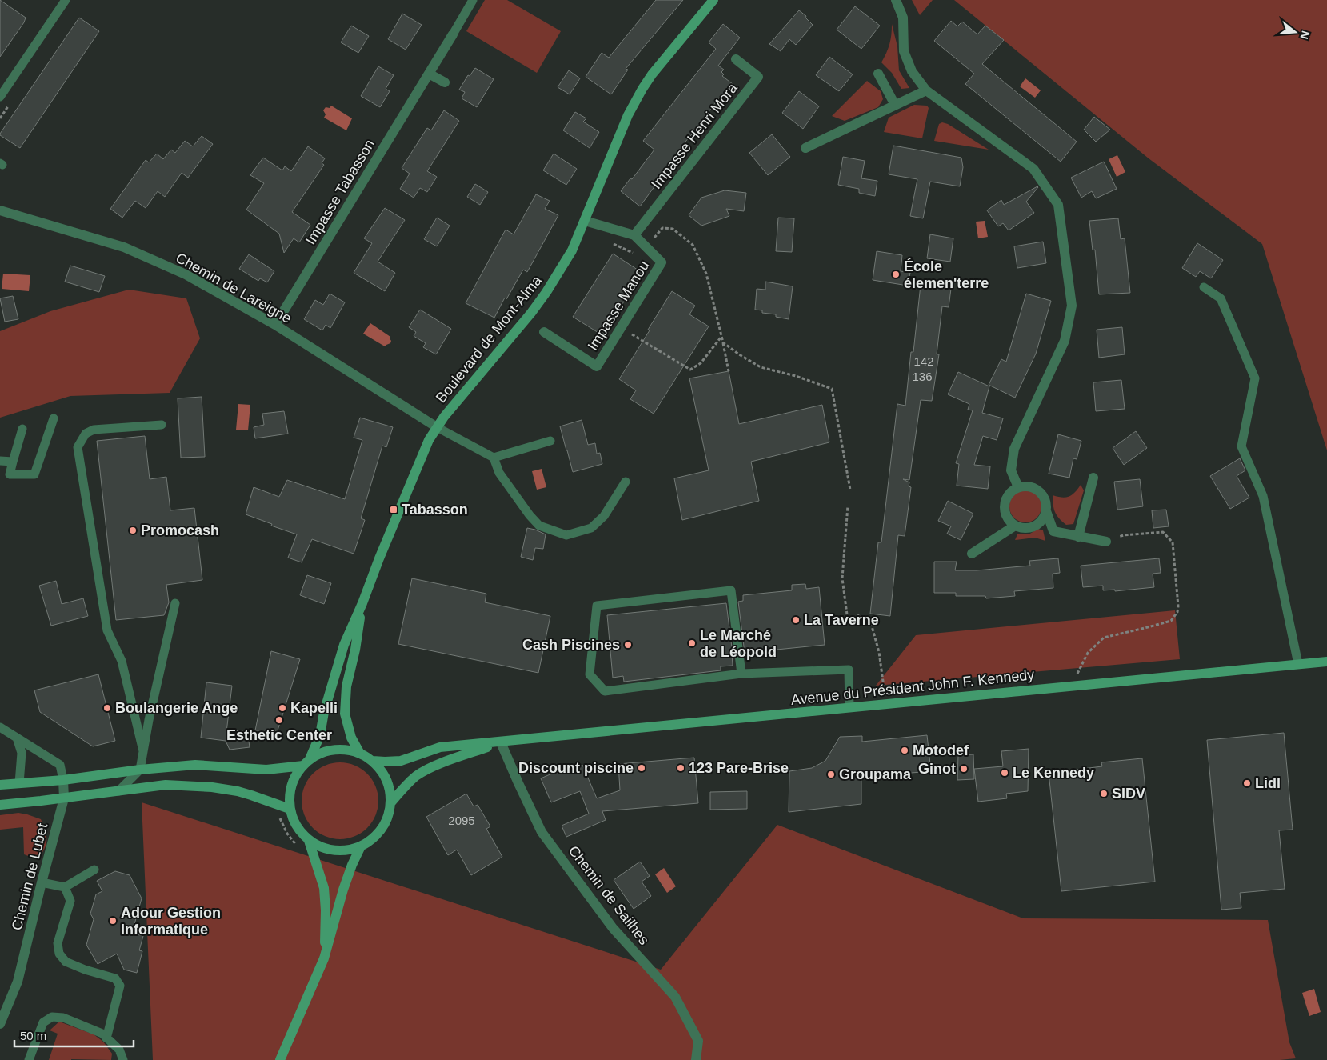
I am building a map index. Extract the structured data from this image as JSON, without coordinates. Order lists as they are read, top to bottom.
{
  "streets": {
    "main road": ["Boulevard de Mont-Alma", "Avenue du Président John F. Kennedy"],
    "street": [
      "Impasse Henri Mora",
      "Impasse Tabasson",
      "Chemin de Lareigne",
      "Impasse Manou",
      "Chemin de Lubet",
      "Chemin de Sailhes"
    ]
  },
  "crossings": [
    ["Impasse Henri Mora", "Impasse Manou"],
    ["Impasse Tabasson", "Chemin de Lareigne"],
    ["Chemin de Lareigne", "Boulevard de Mont-Alma"],
    ["Impasse Manou", "Boulevard de Mont-Alma"],
    ["Boulevard de Mont-Alma", "Avenue du Président John F. Kennedy"],
    ["Avenue du Président John F. Kennedy", "Chemin de Sailhes"]
  ],
  "places": {
    "other": [
      "École élemen'terre",
      "Promocash",
      "La Taverne",
      "Le Marché de Léopold",
      "Cash Piscines",
      "Boulangerie Ange",
      "Kapelli",
      "Esthetic Center",
      "Motodef",
      "Discount piscine",
      "123 Pare-Brise",
      "Ginot",
      "Le Kennedy",
      "Groupama",
      "Lidl",
      "SIDV",
      "Adour Gestion Informatique"
    ],
    "transit": ["Tabasson"]
  },
  "house_numbers": ["142", "136", "2095"],
  "scale_bar": "50 m",
  "north": "right"
}
